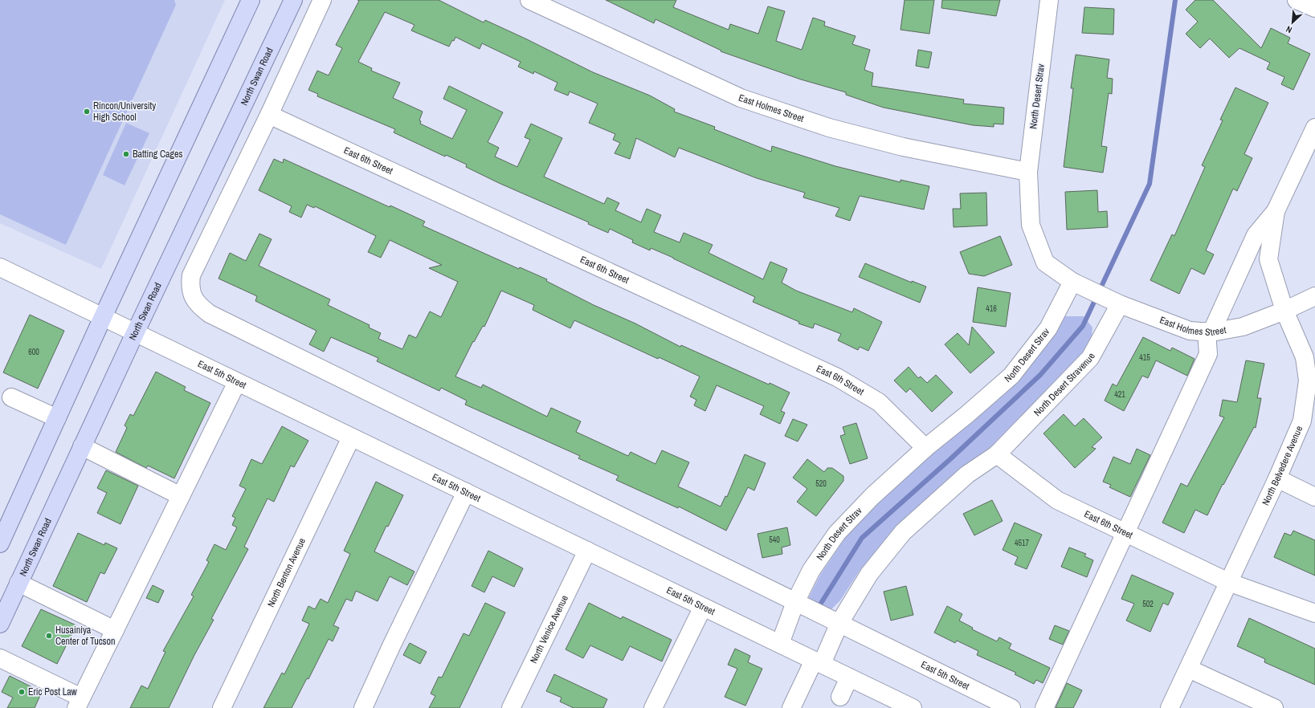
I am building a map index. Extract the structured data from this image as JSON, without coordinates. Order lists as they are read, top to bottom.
{
  "streets": {
    "main road": ["North Swan Road"],
    "street": [
      "North Desert Strav",
      "East Holmes Street",
      "East 6th Street",
      "East 5th Street",
      "North Desert Stravenue",
      "North Belvedere Avenue",
      "North Benton Avenue",
      "North Venice Avenue"
    ]
  },
  "crossings": [
    ["North Swan Road", "East 5th Street"],
    ["North Desert Strav", "East Holmes Street"],
    ["North Desert Strav", "East 6th Street"],
    ["North Desert Strav", "East 5th Street"],
    ["East Holmes Street", "North Desert Stravenue"],
    ["East Holmes Street", "North Belvedere Avenue"],
    ["East 6th Street", "East 5th Street"],
    ["East 6th Street", "North Desert Stravenue"],
    ["East 6th Street", "North Belvedere Avenue"],
    ["East 5th Street", "North Benton Avenue"],
    ["East 5th Street", "North Venice Avenue"]
  ],
  "places": [
    "Rincon/University High School",
    "Batting Cages",
    "Husainiya Center of Tucson",
    "Eric Post Law"
  ],
  "house_numbers": [
    "416",
    "600",
    "415",
    "421",
    "520",
    "540",
    "4517",
    "502"
  ],
  "north": "bottom left"
}
